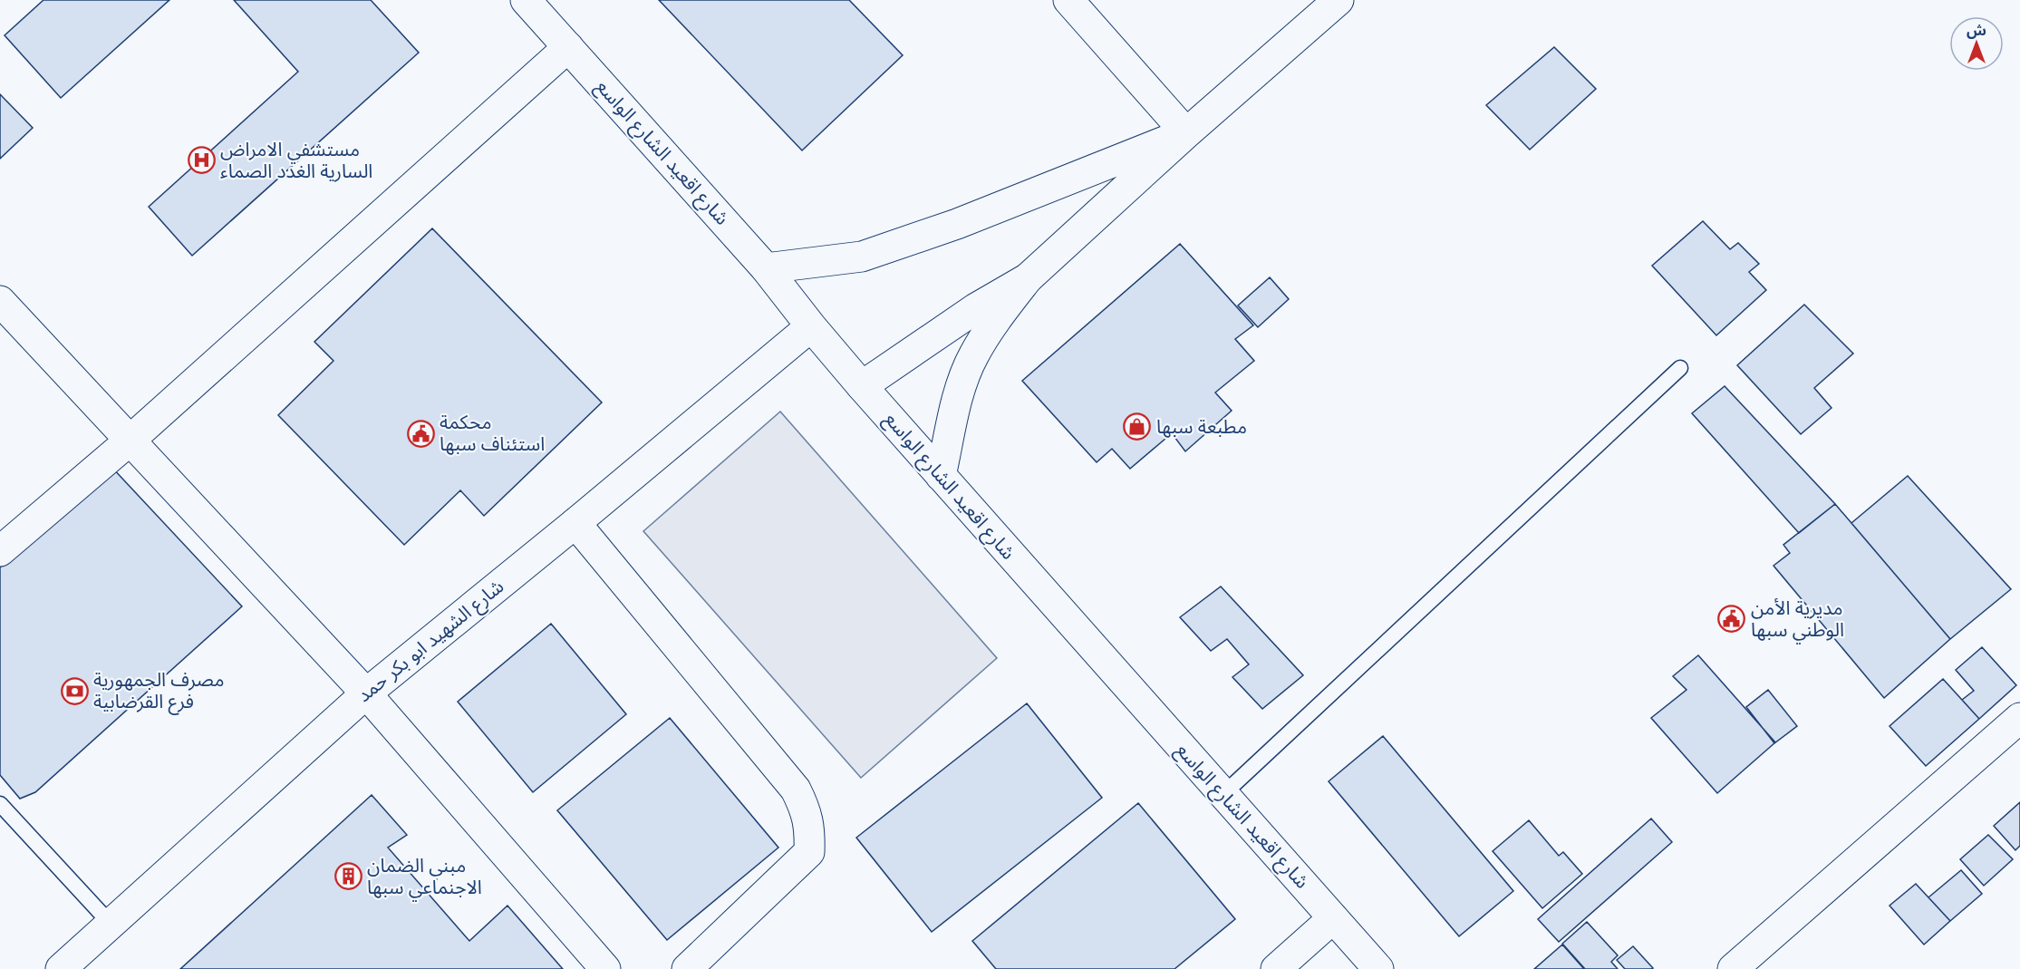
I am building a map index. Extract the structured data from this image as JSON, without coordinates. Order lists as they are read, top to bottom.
{
  "streets": {
    "street": ["شارع اقعيد الشارع الواسع", "شارع الشهيد ابو بكر حمد"]
  },
  "crossings": [
    ["شارع اقعيد الشارع الواسع", "شارع الشهيد ابو بكر حمد"]
  ],
  "places": {
    "hospital": ["مستشفي الامراض السارية الغدد الصماء"],
    "shop": ["مطبعة سبها"],
    "public building": ["محكمة استئناف سبها", "مديرية الأمن الوطني سبها"],
    "bank": ["مصرف الجمهورية فرع القرضابية"],
    "building": ["مبني الضمان الاجنماعي سبها"]
  },
  "north": "top"
}
